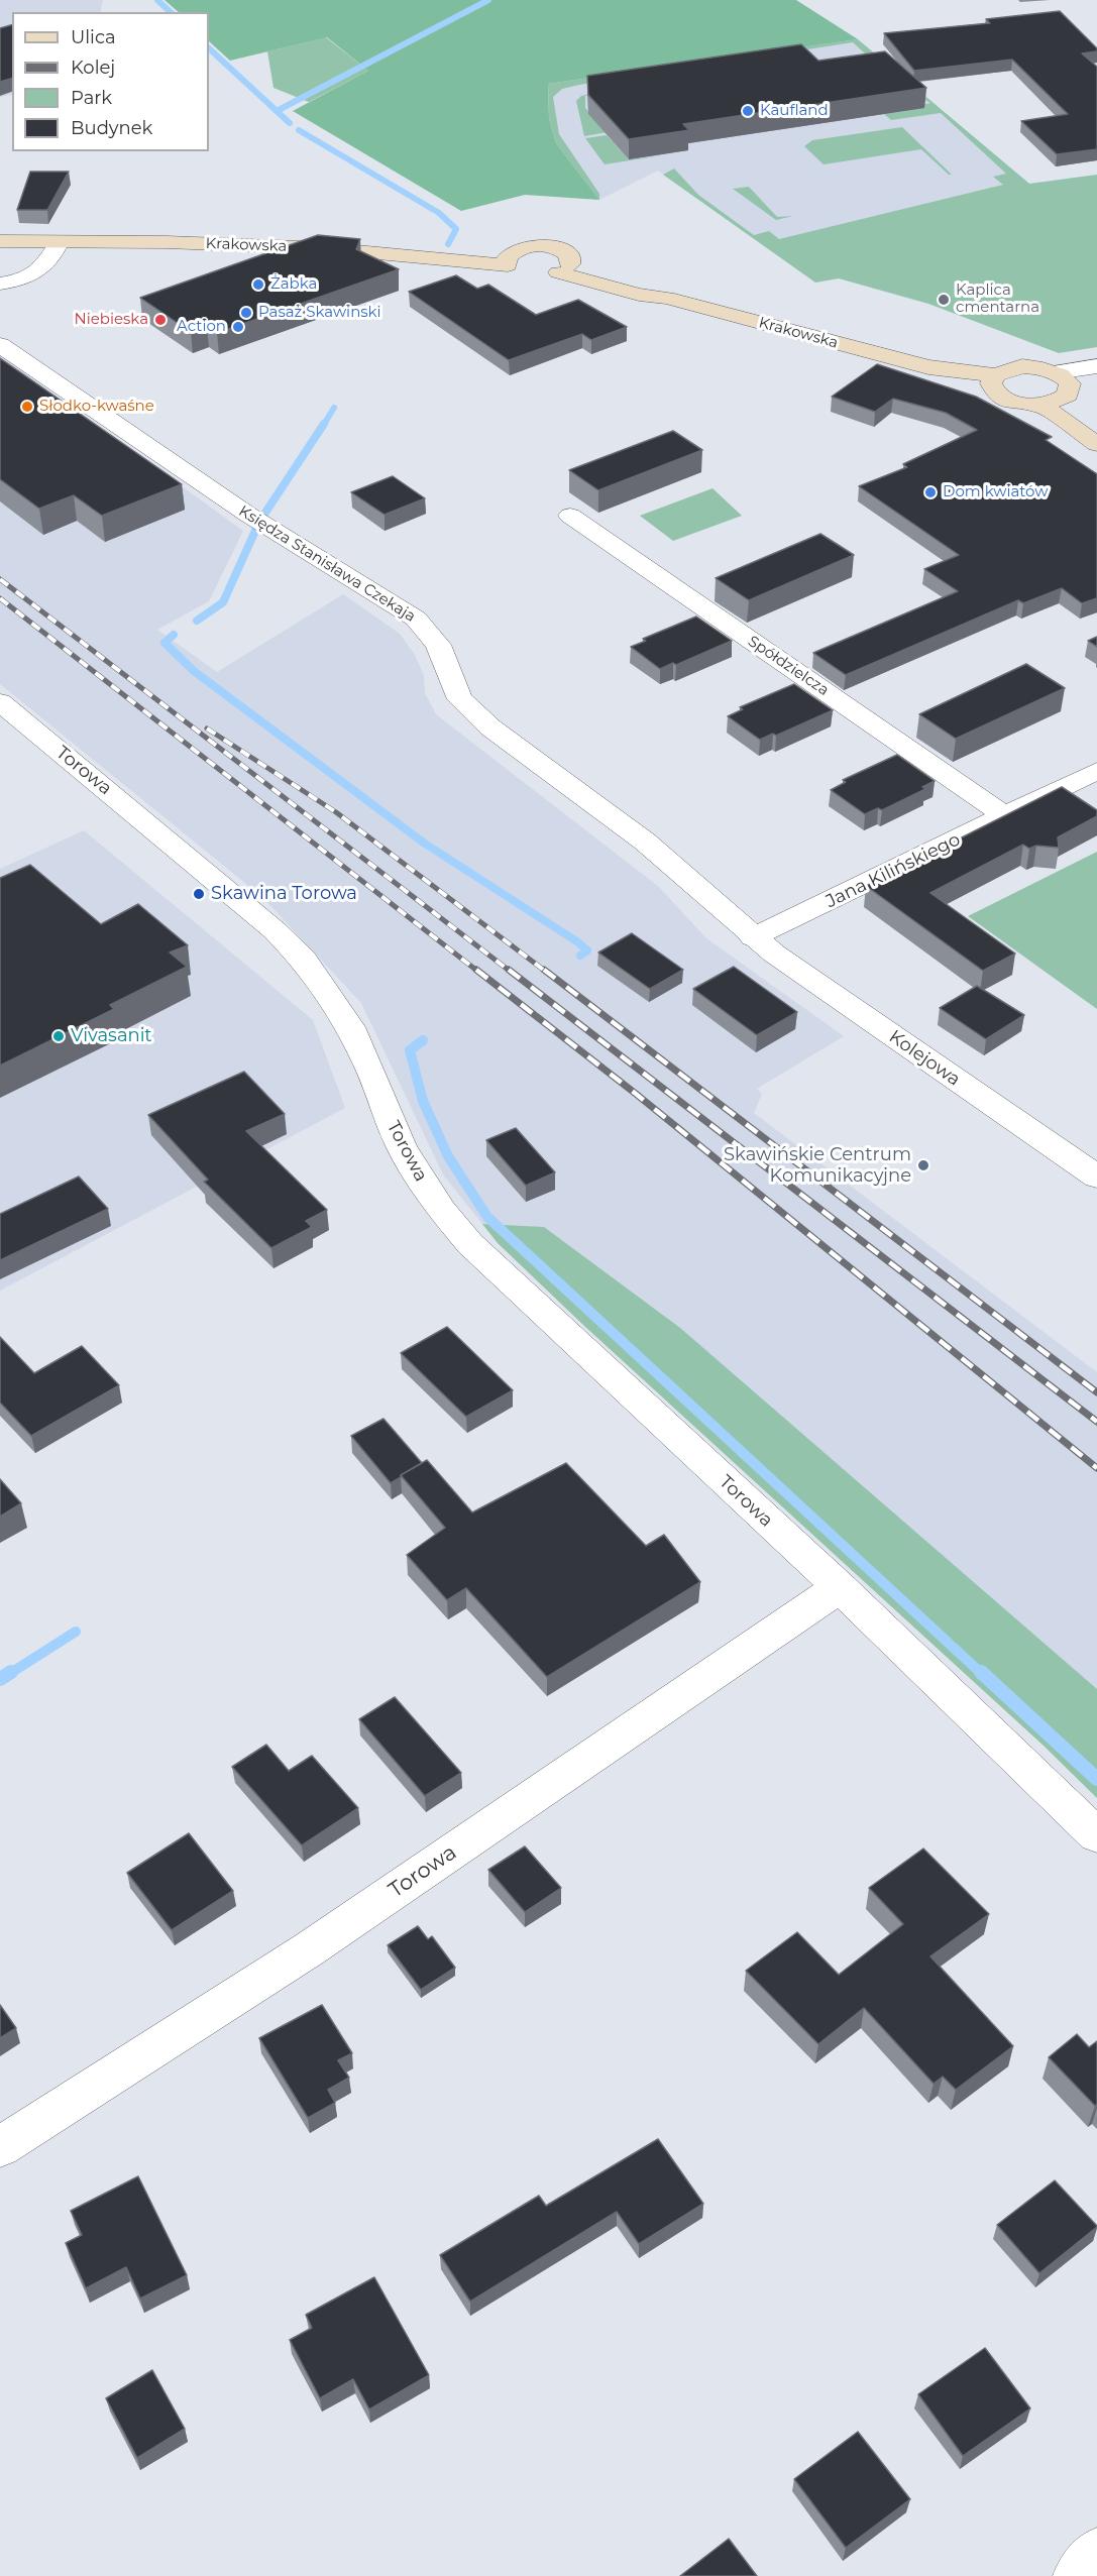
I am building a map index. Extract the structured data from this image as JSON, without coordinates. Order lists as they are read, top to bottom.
{
  "streets": {
    "main road": ["Krakowska"],
    "street": [
      "Księdza Stanisława Czekaja",
      "Spółdzielcza",
      "Torowa",
      "Jana Kilińskiego",
      "Kolejowa"
    ]
  },
  "crossings": [
    ["Księdza Stanisława Czekaja", "Jana Kilińskiego"],
    ["Księdza Stanisława Czekaja", "Kolejowa"],
    ["Spółdzielcza", "Jana Kilińskiego"],
    ["Jana Kilińskiego", "Kolejowa"]
  ],
  "places": [
    "Kaufland",
    "Żabka",
    "Kaplica cmentarna",
    "Pasaż Skawinski",
    "Niebieska",
    "Action",
    "Słodko-kwaśne",
    "Dom kwiatów",
    "Skawina Torowa",
    "Vivasanit",
    "Skawińskie Centrum Komunikacyjne"
  ],
  "legend": [
    "Ulica",
    "Kolej",
    "Park",
    "Budynek"
  ]
}
